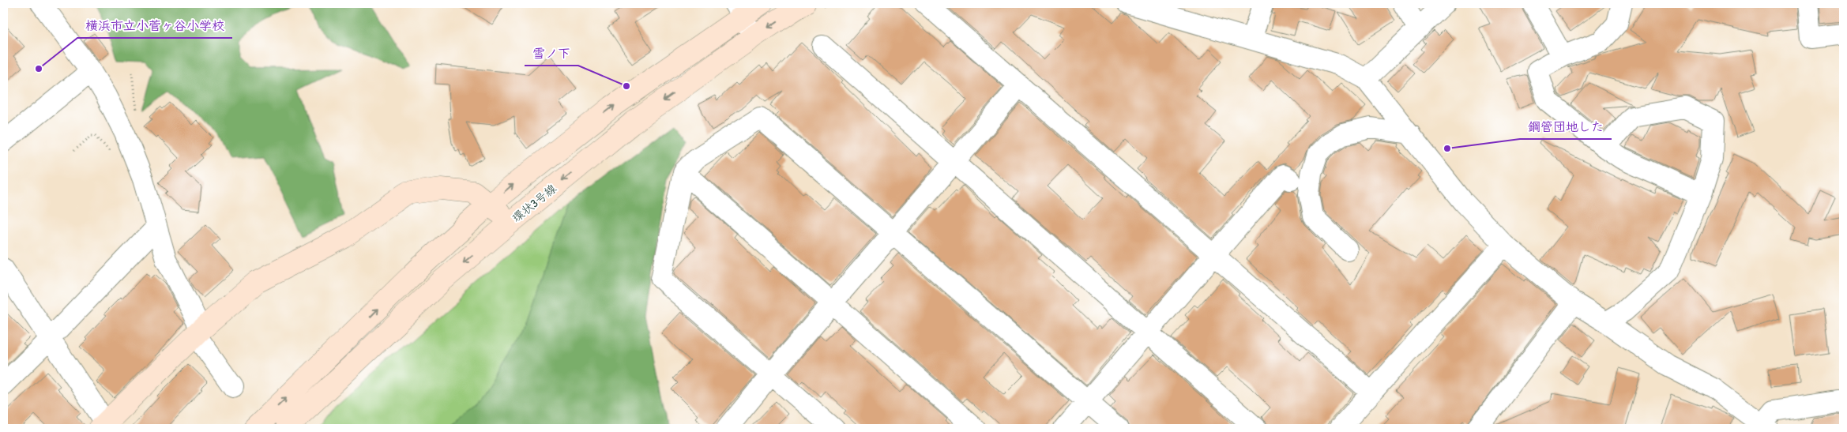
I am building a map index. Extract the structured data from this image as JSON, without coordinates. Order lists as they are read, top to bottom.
{
  "streets": {
    "street": ["環状3号線"]
  },
  "places": ["横浜市立小菅ヶ谷小学校", "雪ノ下", "鋼管団地した"]
}
